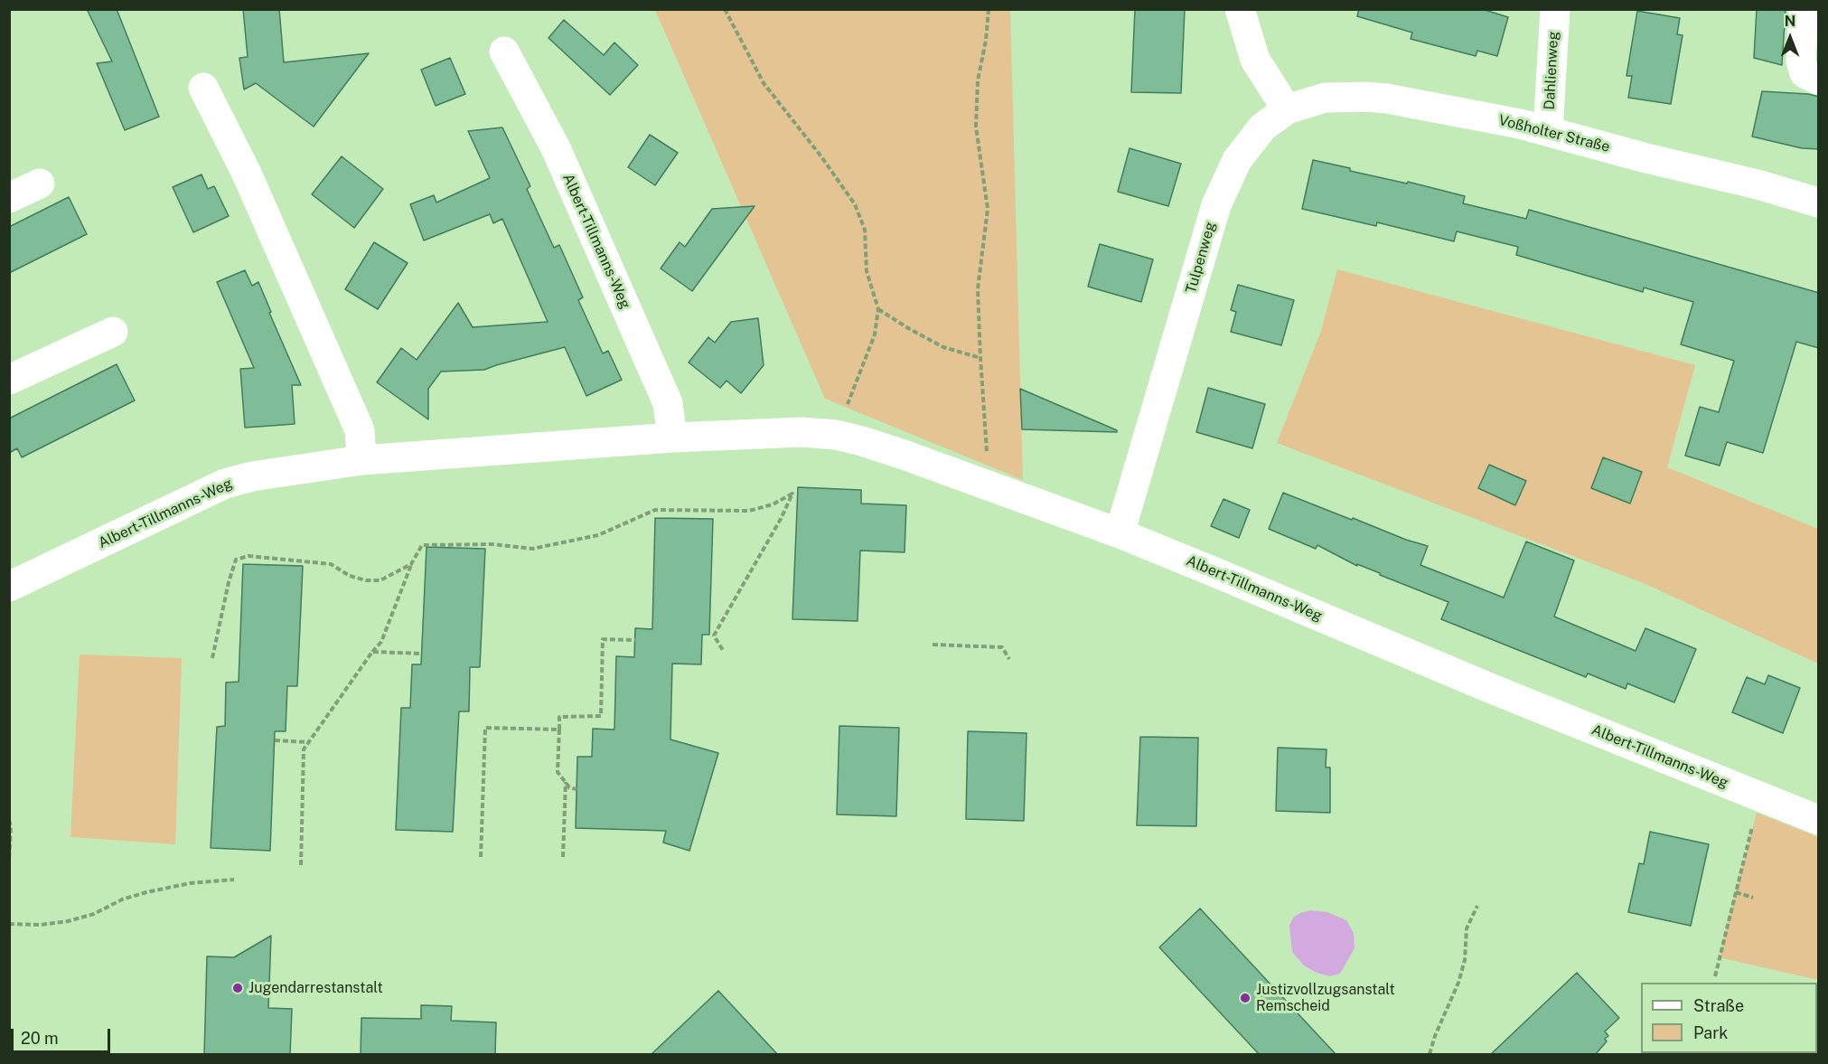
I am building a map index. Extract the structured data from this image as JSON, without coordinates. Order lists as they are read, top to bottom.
{
  "streets": {
    "street": [
      "Dahlienweg",
      "Voßholter Straße",
      "Albert-Tillmanns-Weg",
      "Tulpenweg"
    ]
  },
  "crossings": [
    ["Dahlienweg", "Voßholter Straße"],
    ["Voßholter Straße", "Tulpenweg"],
    ["Albert-Tillmanns-Weg", "Tulpenweg"]
  ],
  "places": ["Jugendarrestanstalt", "Justizvollzugsanstalt Remscheid"],
  "legend": ["Straße", "Park"],
  "scale_bar": "20 m",
  "north": "top"
}
